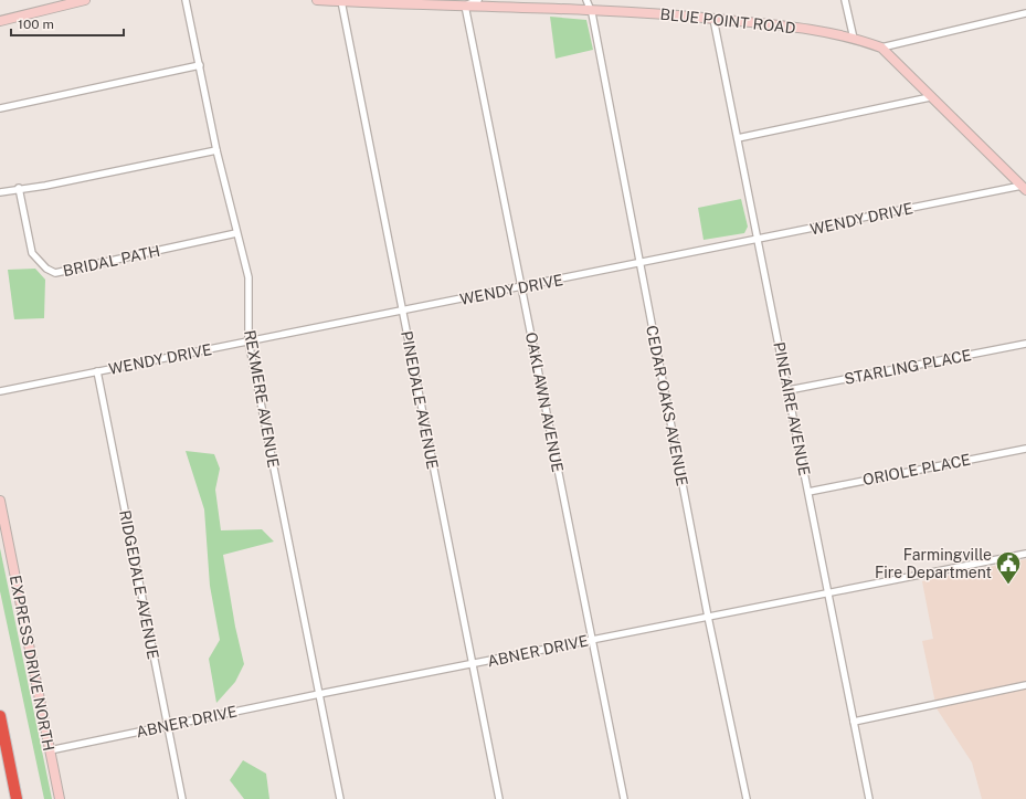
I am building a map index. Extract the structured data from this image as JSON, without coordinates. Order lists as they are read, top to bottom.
{
  "streets": {
    "street": [
      "BLUE POINT ROAD",
      "WENDY DRIVE",
      "BRIDAL PATH",
      "STARLING PLACE",
      "REXMERE AVENUE",
      "PINEDALE AVENUE",
      "OAKLAWN AVENUE",
      "CEDAR OAKS AVENUE",
      "PINEAIRE AVENUE",
      "ORIOLE PLACE",
      "RIDGEDALE AVENUE",
      "ABNER DRIVE",
      "EXPRESS DRIVE NORTH"
    ]
  },
  "crossings": [
    ["BLUE POINT ROAD", "WENDY DRIVE"],
    ["BLUE POINT ROAD", "PINEDALE AVENUE"],
    ["BLUE POINT ROAD", "OAKLAWN AVENUE"],
    ["BLUE POINT ROAD", "CEDAR OAKS AVENUE"],
    ["BLUE POINT ROAD", "PINEAIRE AVENUE"],
    ["WENDY DRIVE", "REXMERE AVENUE"],
    ["WENDY DRIVE", "PINEDALE AVENUE"],
    ["WENDY DRIVE", "OAKLAWN AVENUE"],
    ["WENDY DRIVE", "CEDAR OAKS AVENUE"],
    ["WENDY DRIVE", "PINEAIRE AVENUE"],
    ["WENDY DRIVE", "RIDGEDALE AVENUE"],
    ["BRIDAL PATH", "REXMERE AVENUE"],
    ["STARLING PLACE", "PINEAIRE AVENUE"],
    ["REXMERE AVENUE", "ABNER DRIVE"],
    ["PINEDALE AVENUE", "ABNER DRIVE"],
    ["OAKLAWN AVENUE", "ABNER DRIVE"],
    ["CEDAR OAKS AVENUE", "ABNER DRIVE"],
    ["PINEAIRE AVENUE", "ORIOLE PLACE"],
    ["PINEAIRE AVENUE", "ABNER DRIVE"],
    ["RIDGEDALE AVENUE", "ABNER DRIVE"],
    ["ABNER DRIVE", "EXPRESS DRIVE NORTH"]
  ],
  "places": {
    "public building": ["Farmingville Fire Department"]
  },
  "scale_bar": "100 m"
}
